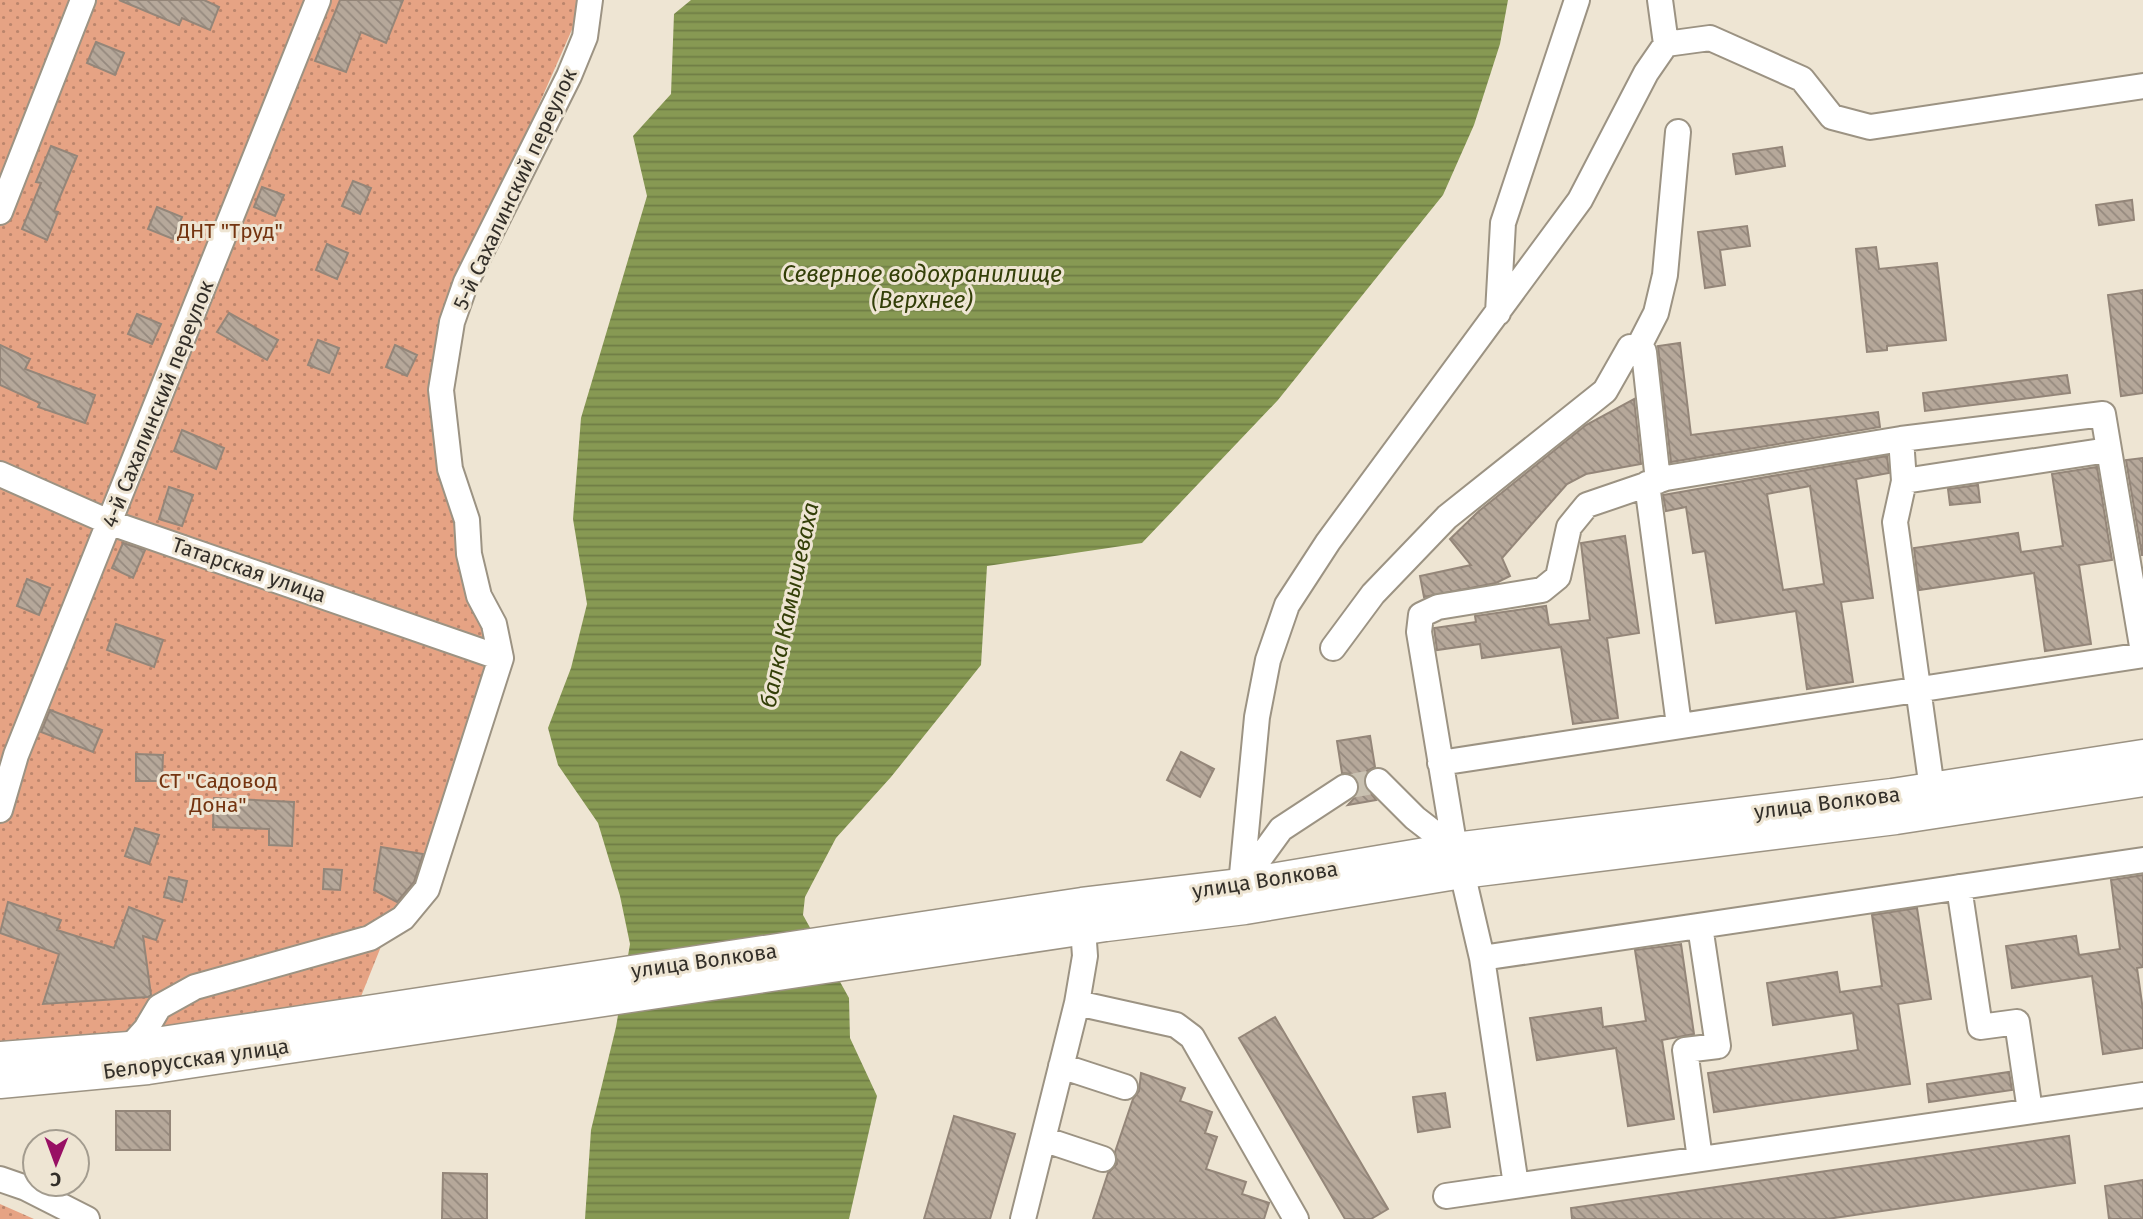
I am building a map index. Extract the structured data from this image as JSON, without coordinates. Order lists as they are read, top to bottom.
{
  "streets": {
    "main road": ["улица Волкова", "Белорусская улица"],
    "street": ["5-й Сахалинский переулок", "4-й Сахалинский переулок", "Татарская улица"]
  },
  "crossings": [
    ["5-й Сахалинский переулок", "Татарская улица"],
    ["5-й Сахалинский переулок", "Белорусская улица"],
    ["4-й Сахалинский переулок", "Татарская улица"],
    ["улица Волкова", "Белорусская улица"]
  ],
  "water": ["Северное водохранилище (Верхнее)", "балка Камышеваха"],
  "parks": ["ДНТ \"Труд\"", "СТ \"Садовод Дона\""],
  "north": "bottom"
}
